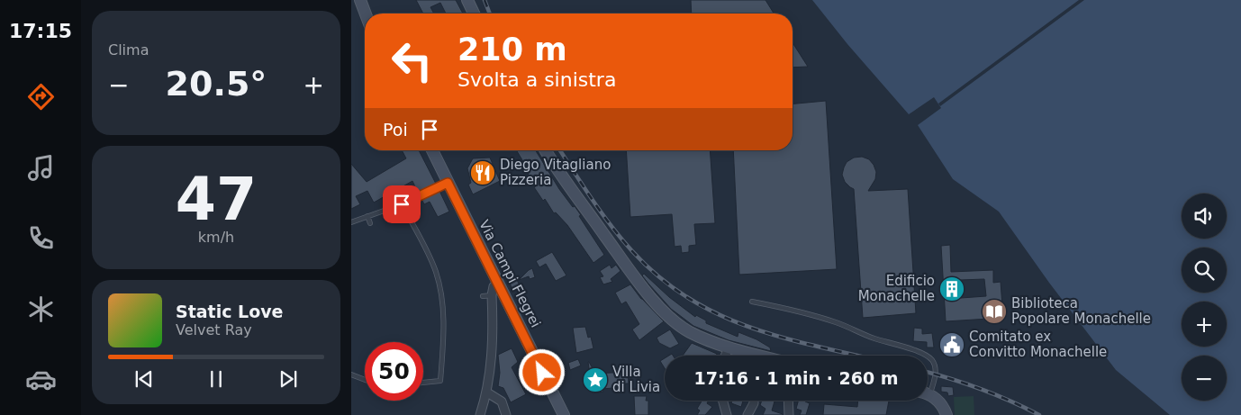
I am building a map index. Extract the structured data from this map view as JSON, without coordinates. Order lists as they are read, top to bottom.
{
  "streets": {
    "street": ["Via Campi Flegrei"]
  },
  "places": {
    "restaurant": ["Diego Vitagliano Pizzeria"],
    "building": ["Edificio Monachelle"],
    "library": ["Biblioteca Popolare Monachelle"],
    "public building": ["Comitato ex Convitto Monachelle"],
    "place": ["Villa di Livia"]
  },
  "page": {
    "tabs": "17:15",
    "tile": [
      "Clima",
      ["47", "km/h"]
    ],
    "turn": ["210 m", "Svolta a sinistra"],
    "heat": ["−", "20.5°", "+"],
    "then": "Poi",
    "map_buttons": ["+", "−"],
    "song": ["Static Love", "Velvet Ray"],
    "limit": "50",
    "trip": "17:16 · 1 min · 260 m"
  }
}
